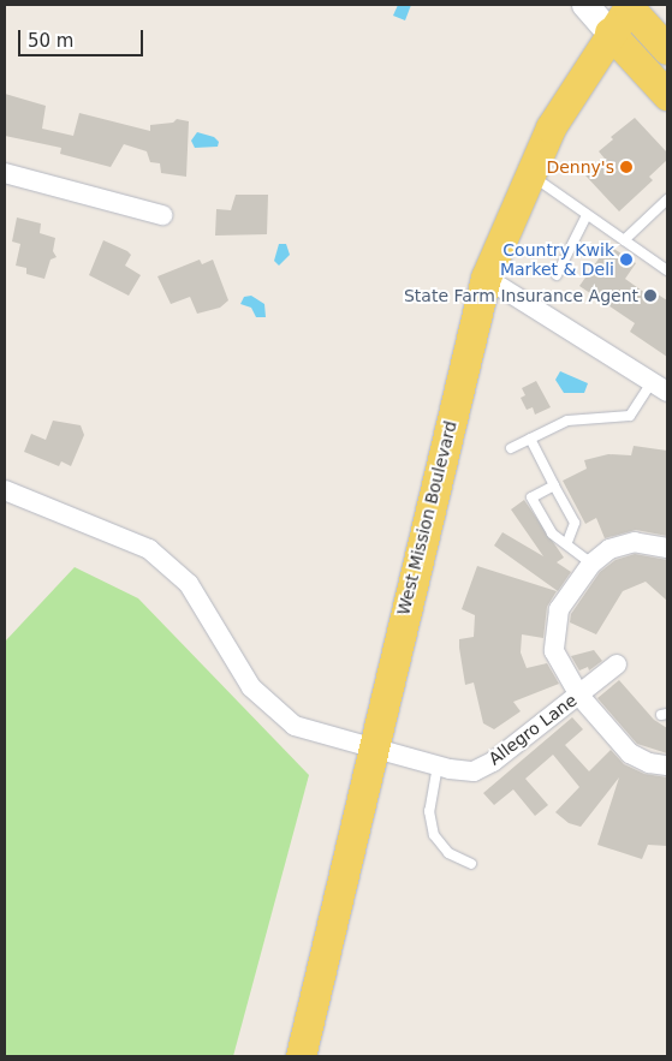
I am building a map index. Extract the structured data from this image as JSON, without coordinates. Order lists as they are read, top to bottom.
{
  "streets": {
    "main road": ["West Mission Boulevard"],
    "street": ["Allegro Lane"]
  },
  "crossings": [
    ["West Mission Boulevard", "Allegro Lane"]
  ],
  "places": ["Denny's", "Country Kwik Market & Deli", "State Farm Insurance Agent"],
  "scale_bar": "50 m"
}
